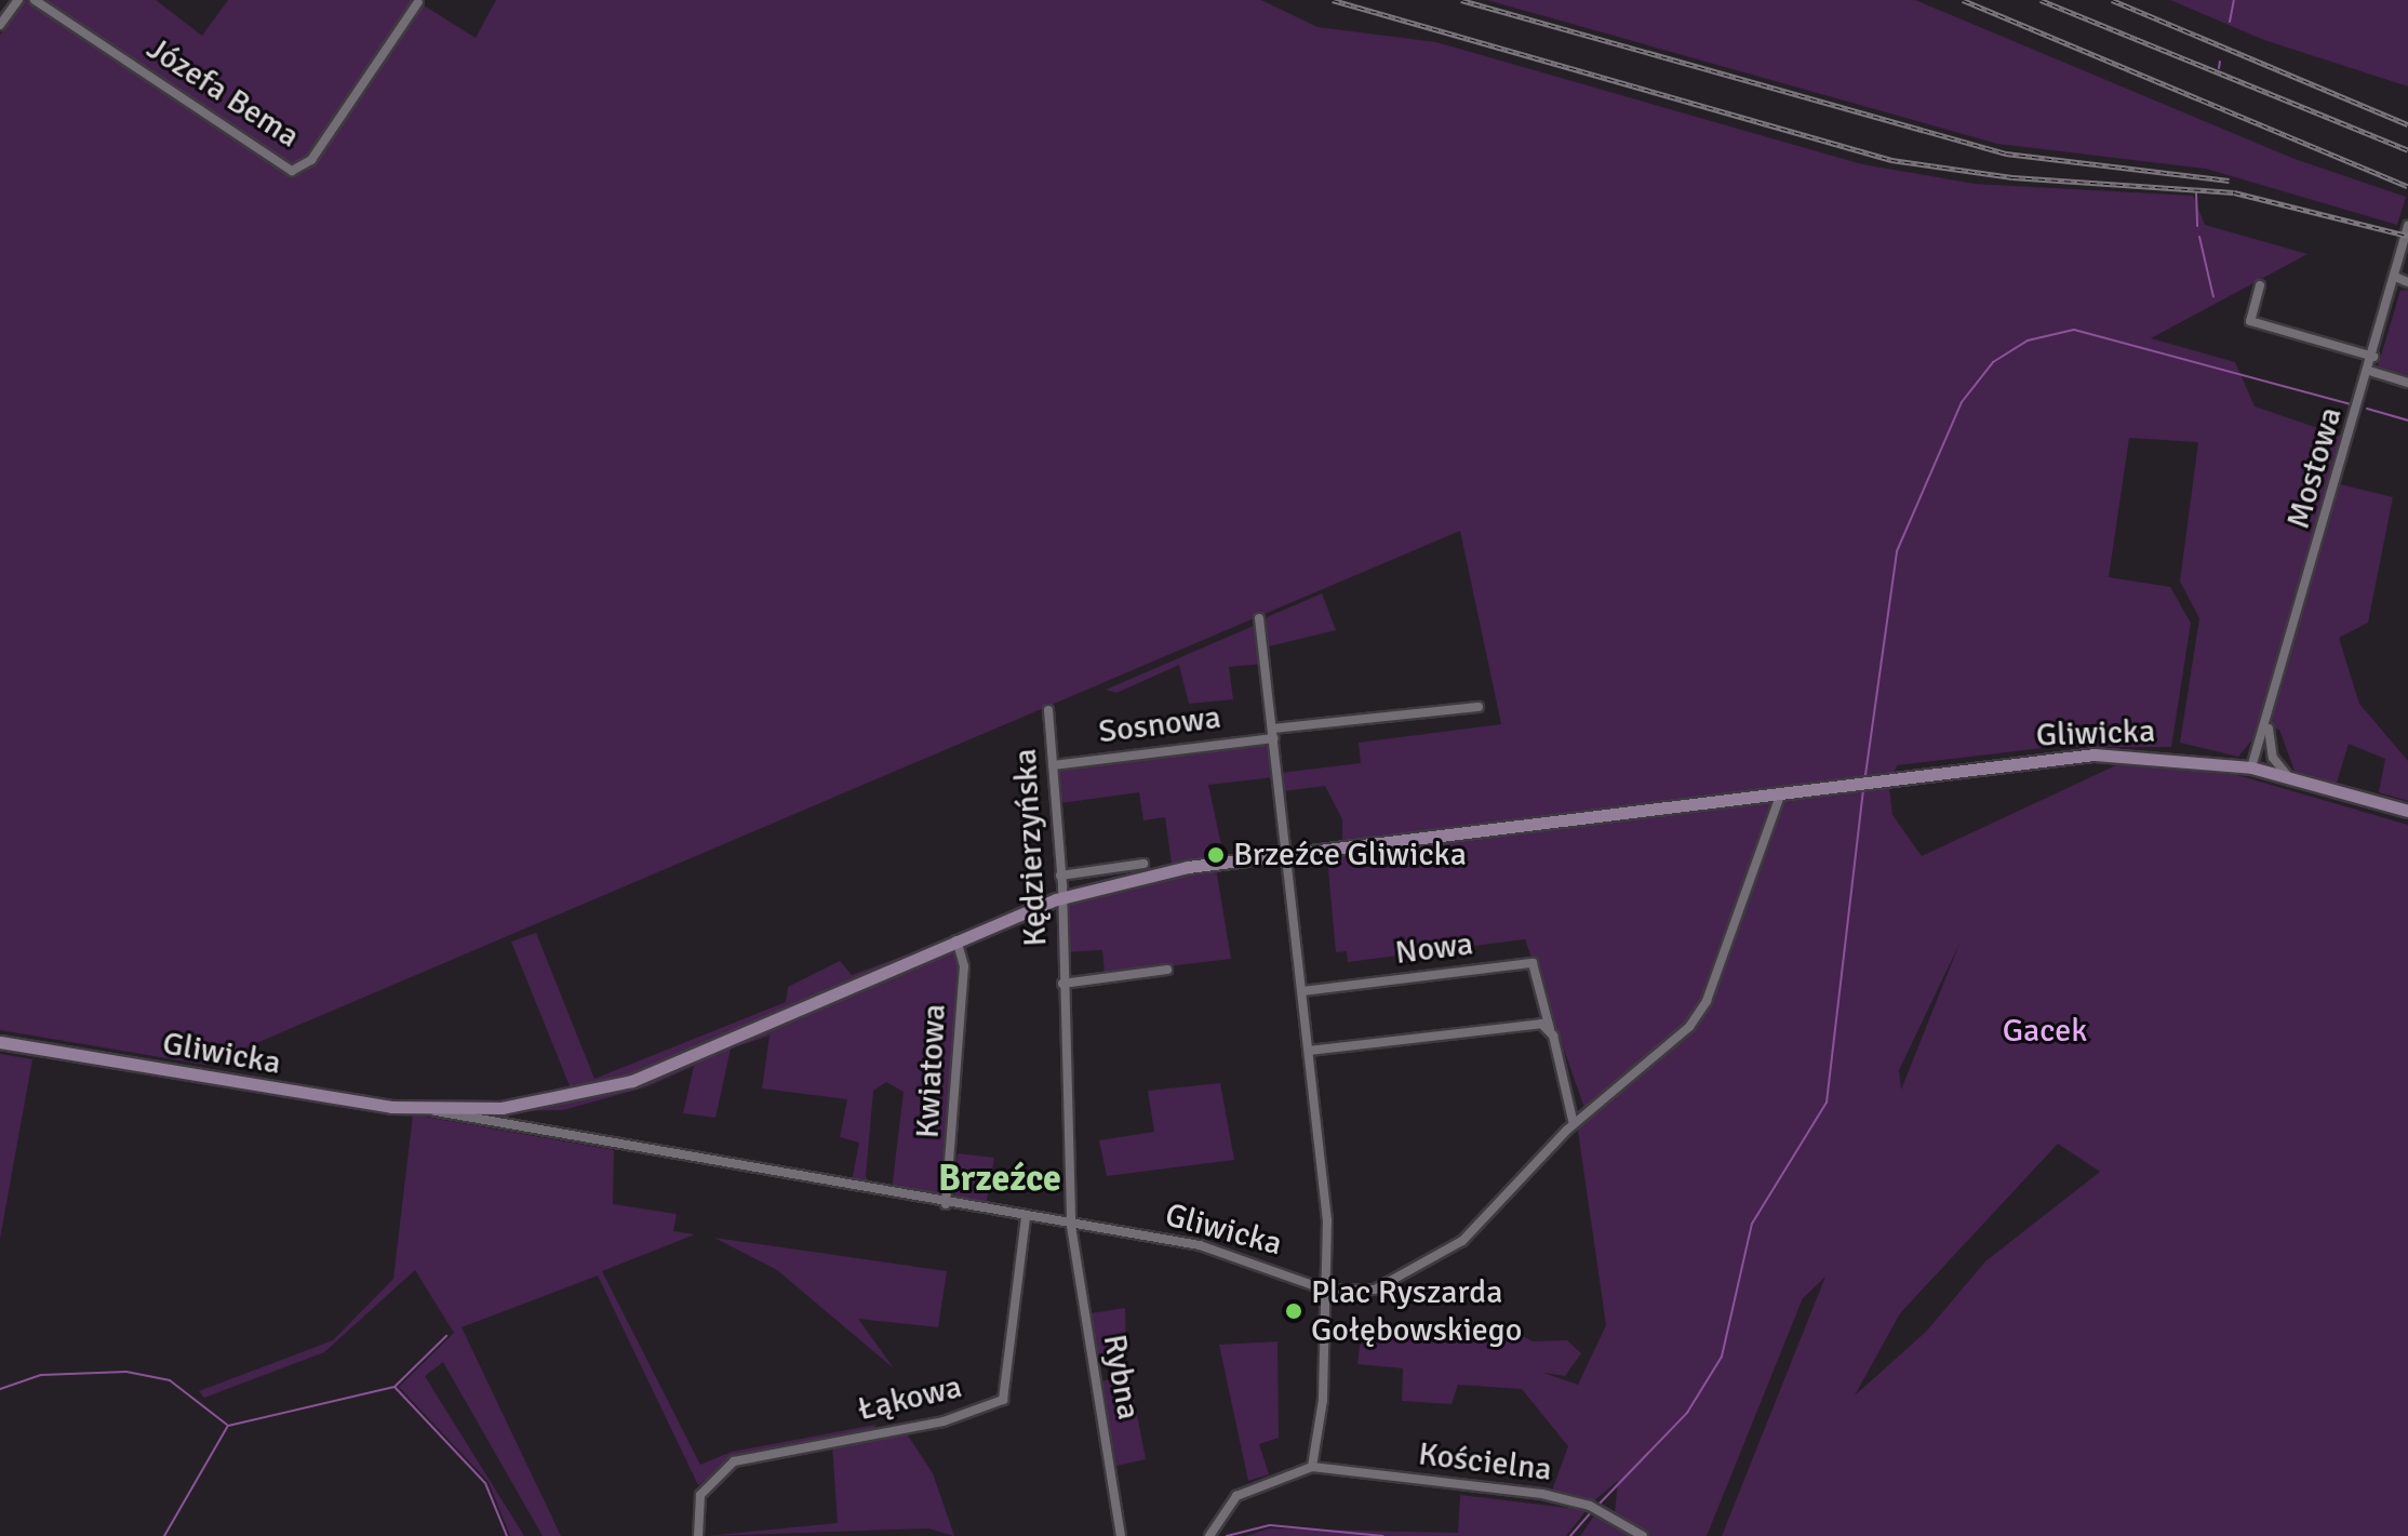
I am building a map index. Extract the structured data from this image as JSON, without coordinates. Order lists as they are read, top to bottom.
{
  "streets": {
    "main road": ["Gliwicka"],
    "street": [
      "Józefa Bema",
      "Mostowa",
      "Sosnowa",
      "Kędzierzyńska",
      "Nowa",
      "Kwiatowa",
      "Rybna",
      "Łąkowa",
      "Kościelna"
    ]
  },
  "crossings": [
    ["Mostowa", "Gliwicka"],
    ["Sosnowa", "Kędzierzyńska"],
    ["Gliwicka", "Kędzierzyńska"],
    ["Gliwicka", "Nowa"],
    ["Gliwicka", "Kwiatowa"],
    ["Gliwicka", "Rybna"],
    ["Gliwicka", "Łąkowa"],
    ["Kędzierzyńska", "Rybna"]
  ],
  "districts": ["Brzeźce"],
  "parks": ["Gacek"],
  "places": ["Brzeźce Gliwicka", "Plac Ryszarda Gołębowskiego"]
}
